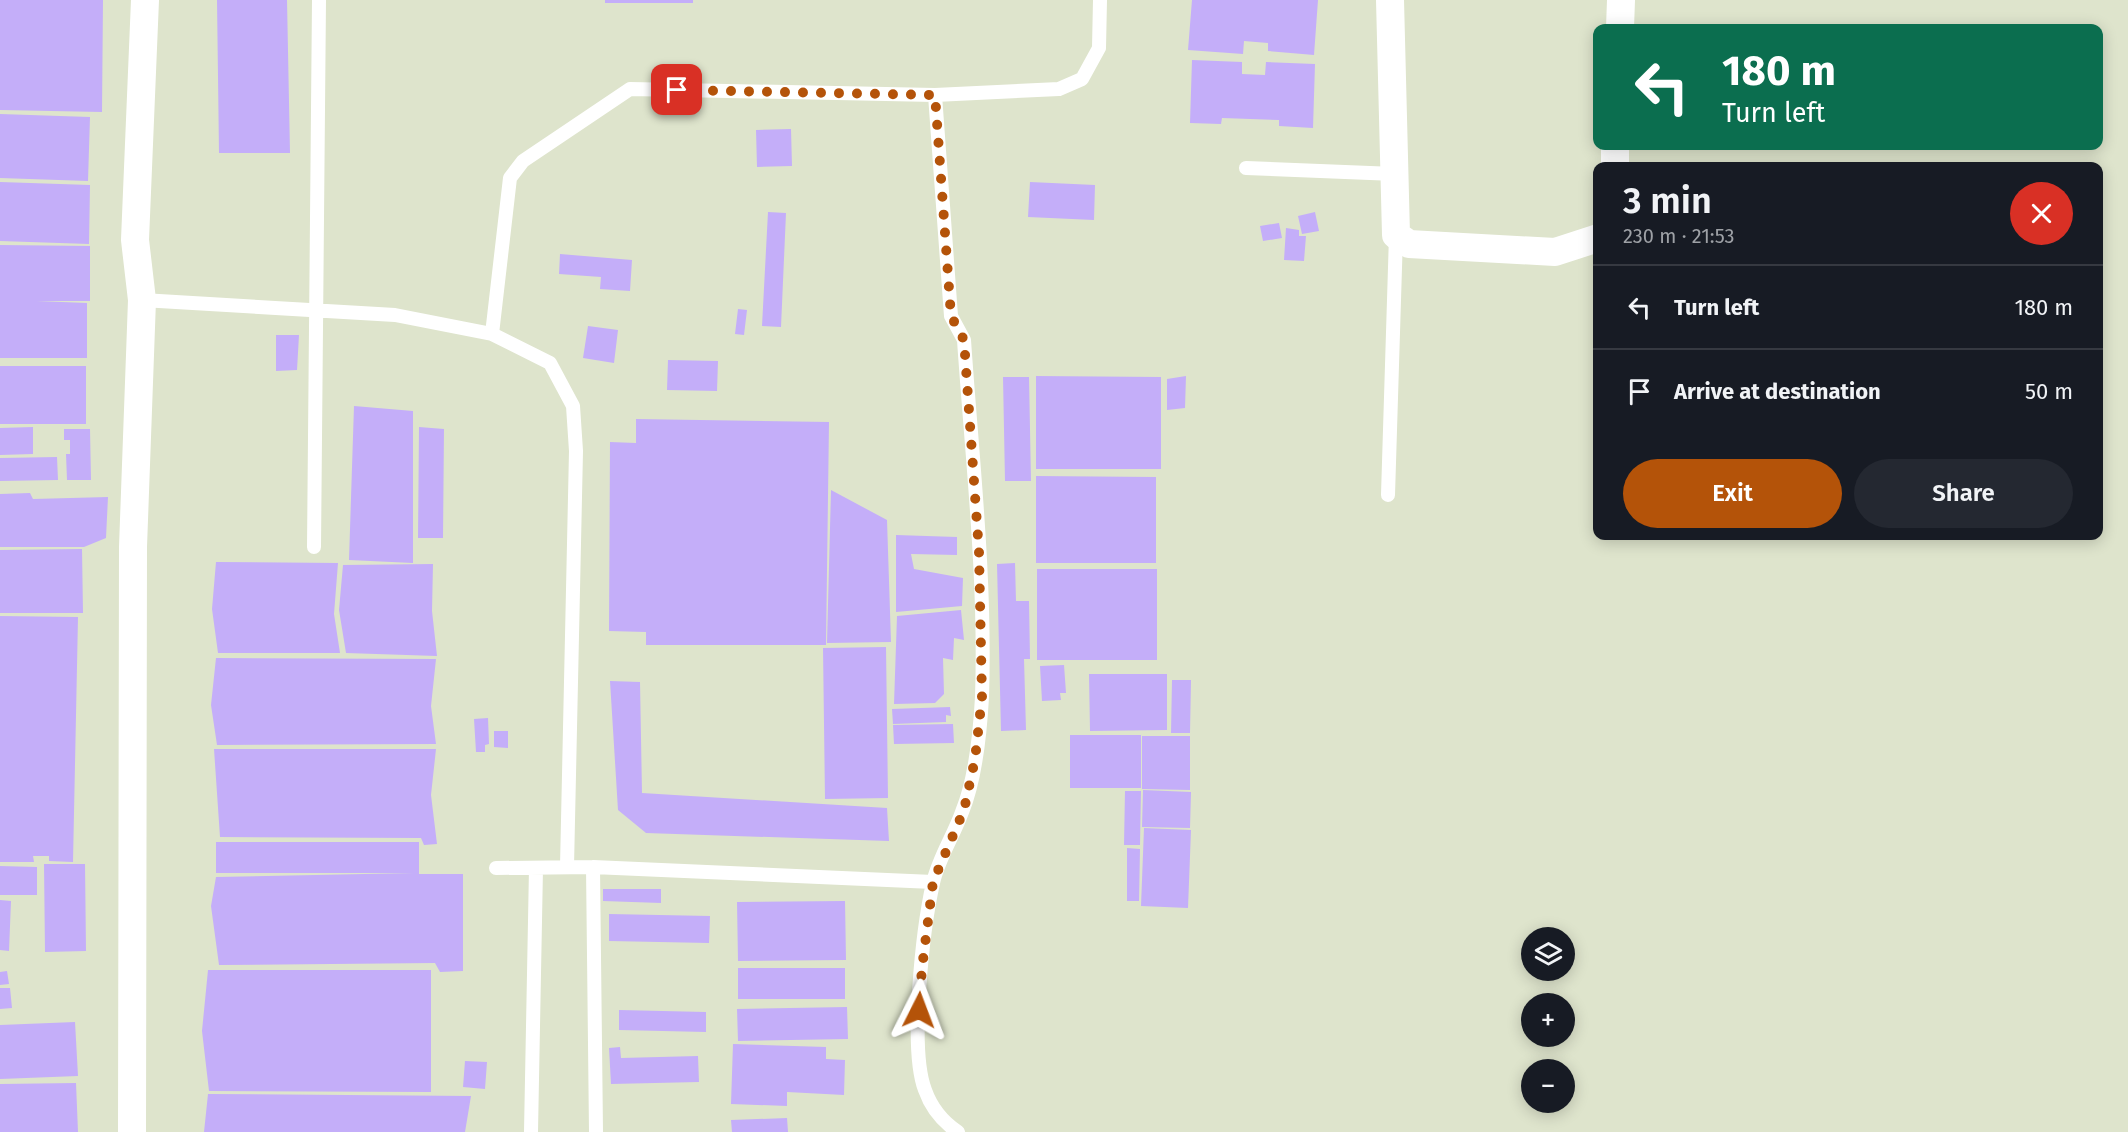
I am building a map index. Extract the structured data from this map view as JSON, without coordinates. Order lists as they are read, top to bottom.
{
  "page": {
    "turn": ["180 m", "Turn left"],
    "heading": ["3 min", "230 m · 21:53"],
    "list": [
      {
        "name": "Turn left",
        "value": "180 m"
      },
      {
        "name": "Arrive at destination",
        "value": "50 m"
      }
    ],
    "buttons": ["Exit", "Share"],
    "map_buttons": ["+", "−"]
  }
}
